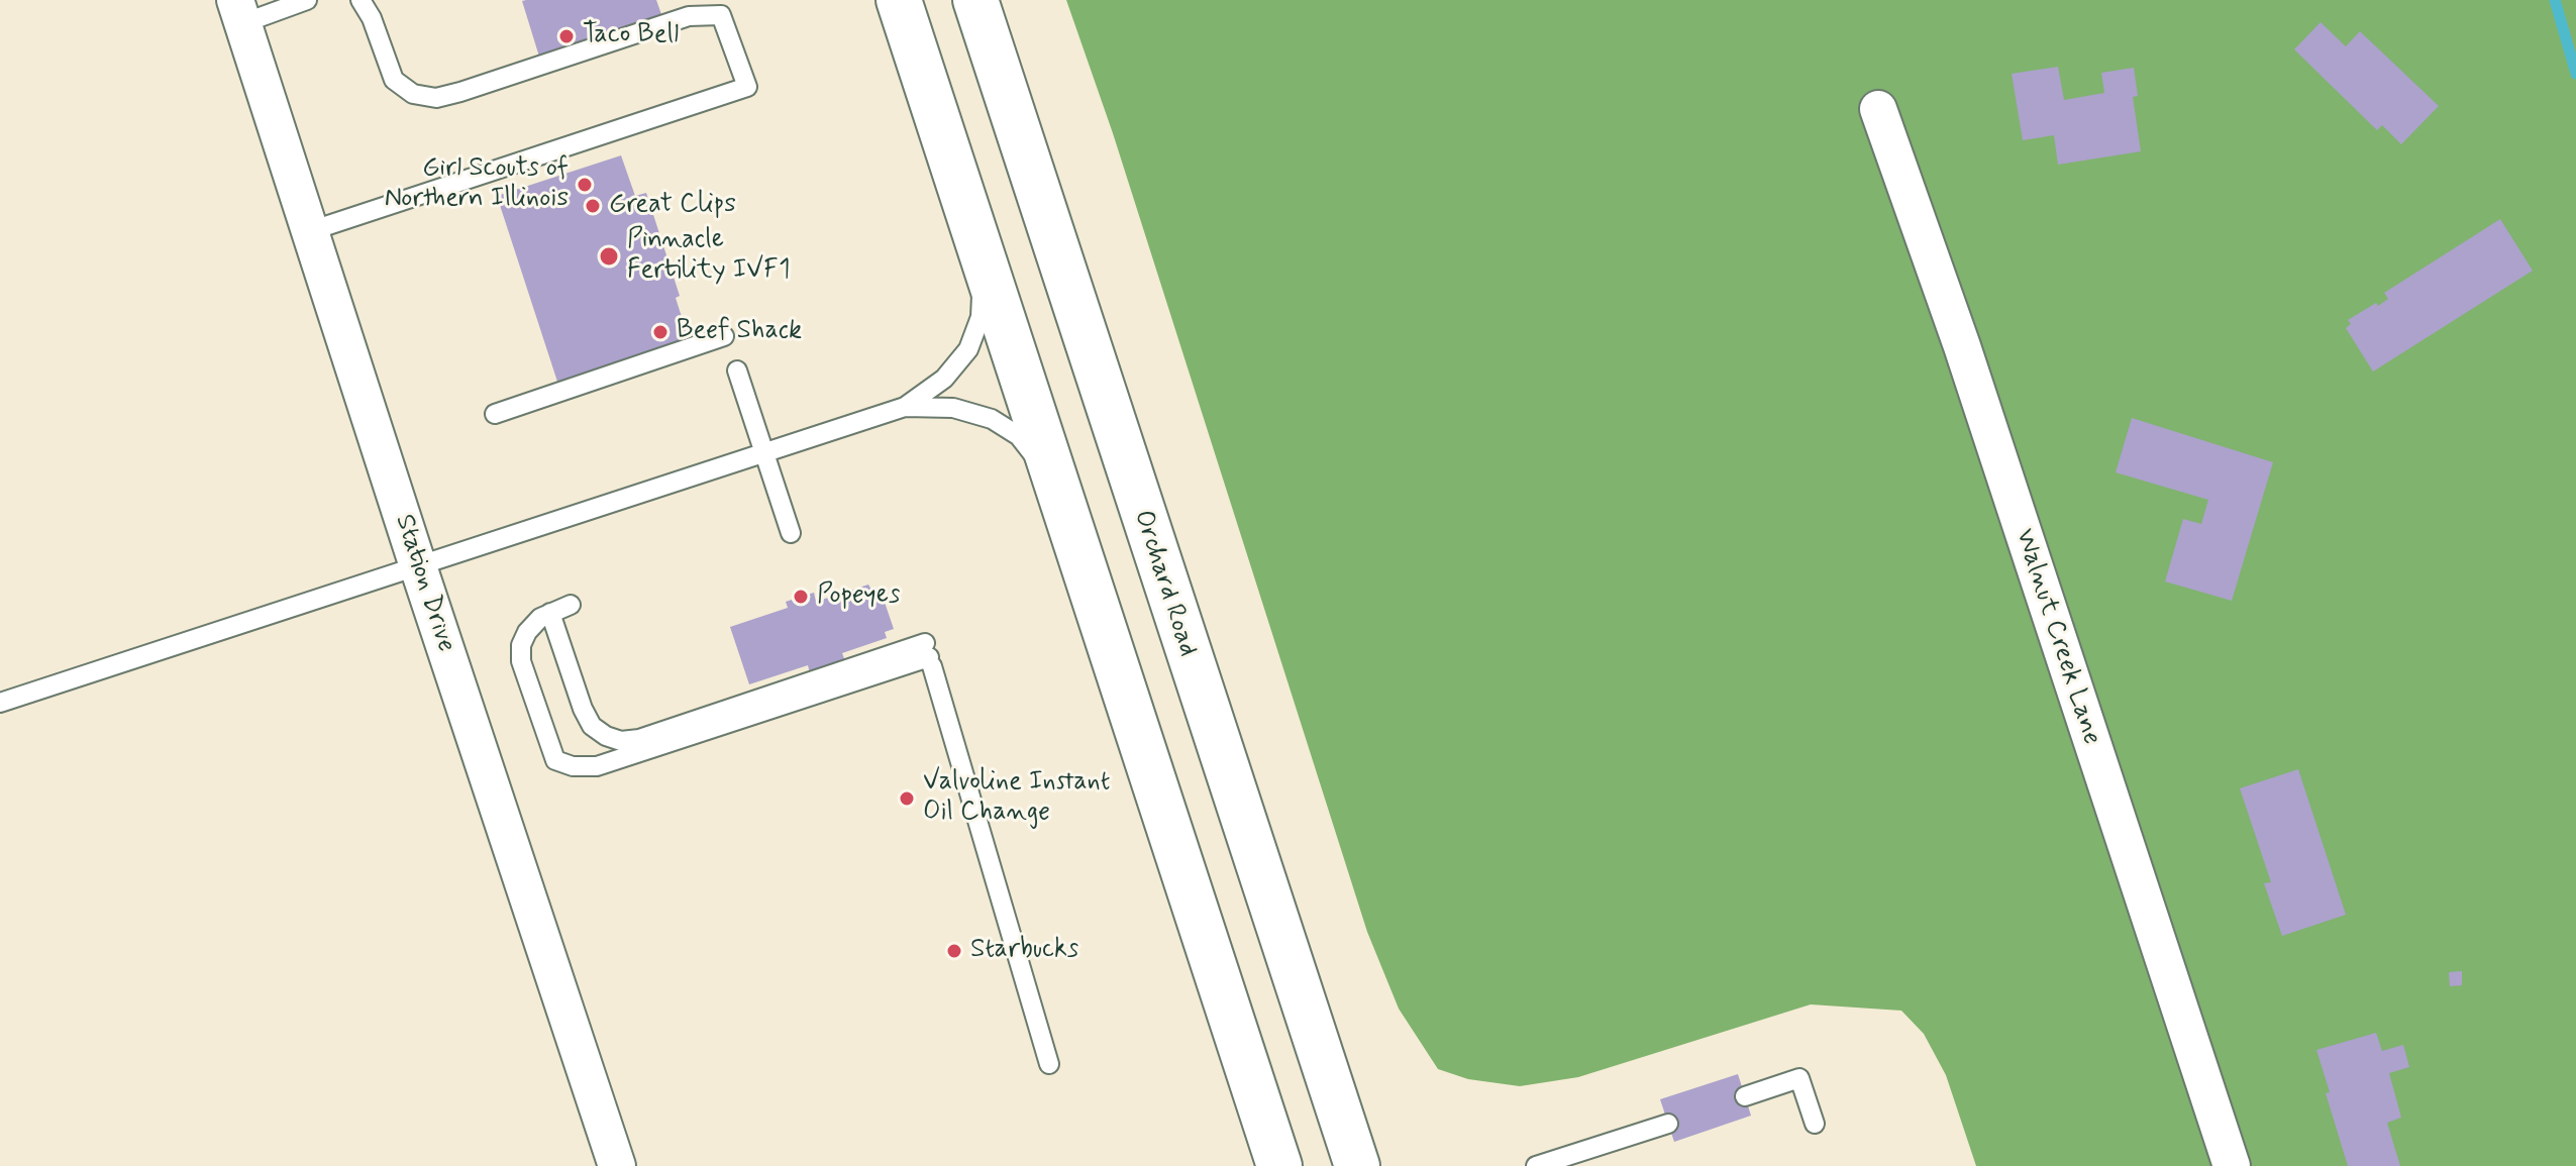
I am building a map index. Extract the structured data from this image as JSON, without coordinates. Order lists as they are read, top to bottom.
{
  "streets": {
    "main road": ["Orchard Road"],
    "street": ["Station Drive", "Walnut Creek Lane"]
  },
  "places": [
    "Taco Bell",
    "Girl Scouts of Northern Illinois",
    "Great Clips",
    "Pinnacle Fertility IVF1",
    "Beef Shack",
    "Popeyes",
    "Valvoline Instant Oil Change",
    "Starbucks"
  ]
}
